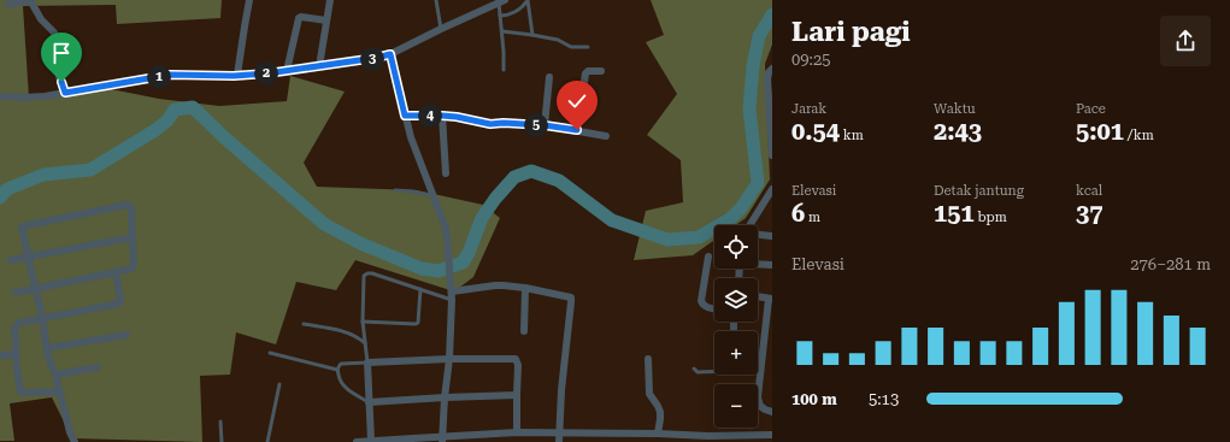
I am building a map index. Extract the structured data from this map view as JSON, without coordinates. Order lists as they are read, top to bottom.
{
  "page": {
    "heading": ["Lari pagi", "09:25"],
    "pins": [
      "3",
      "2",
      "1",
      "4",
      "5"
    ],
    "stats": [
      ["Jarak", "0.54 km"],
      ["Waktu", "2:43"],
      ["Pace", "5:01 /km"],
      ["Elevasi", "6 m"],
      ["Detak jantung", "151 bpm"],
      ["kcal", "37"]
    ],
    "map_buttons": ["+", "−"],
    "chart": ["Elevasi", "276–281 m"],
    "list": [
      {
        "name": "100 m",
        "note": "5:13"
      }
    ]
  }
}
